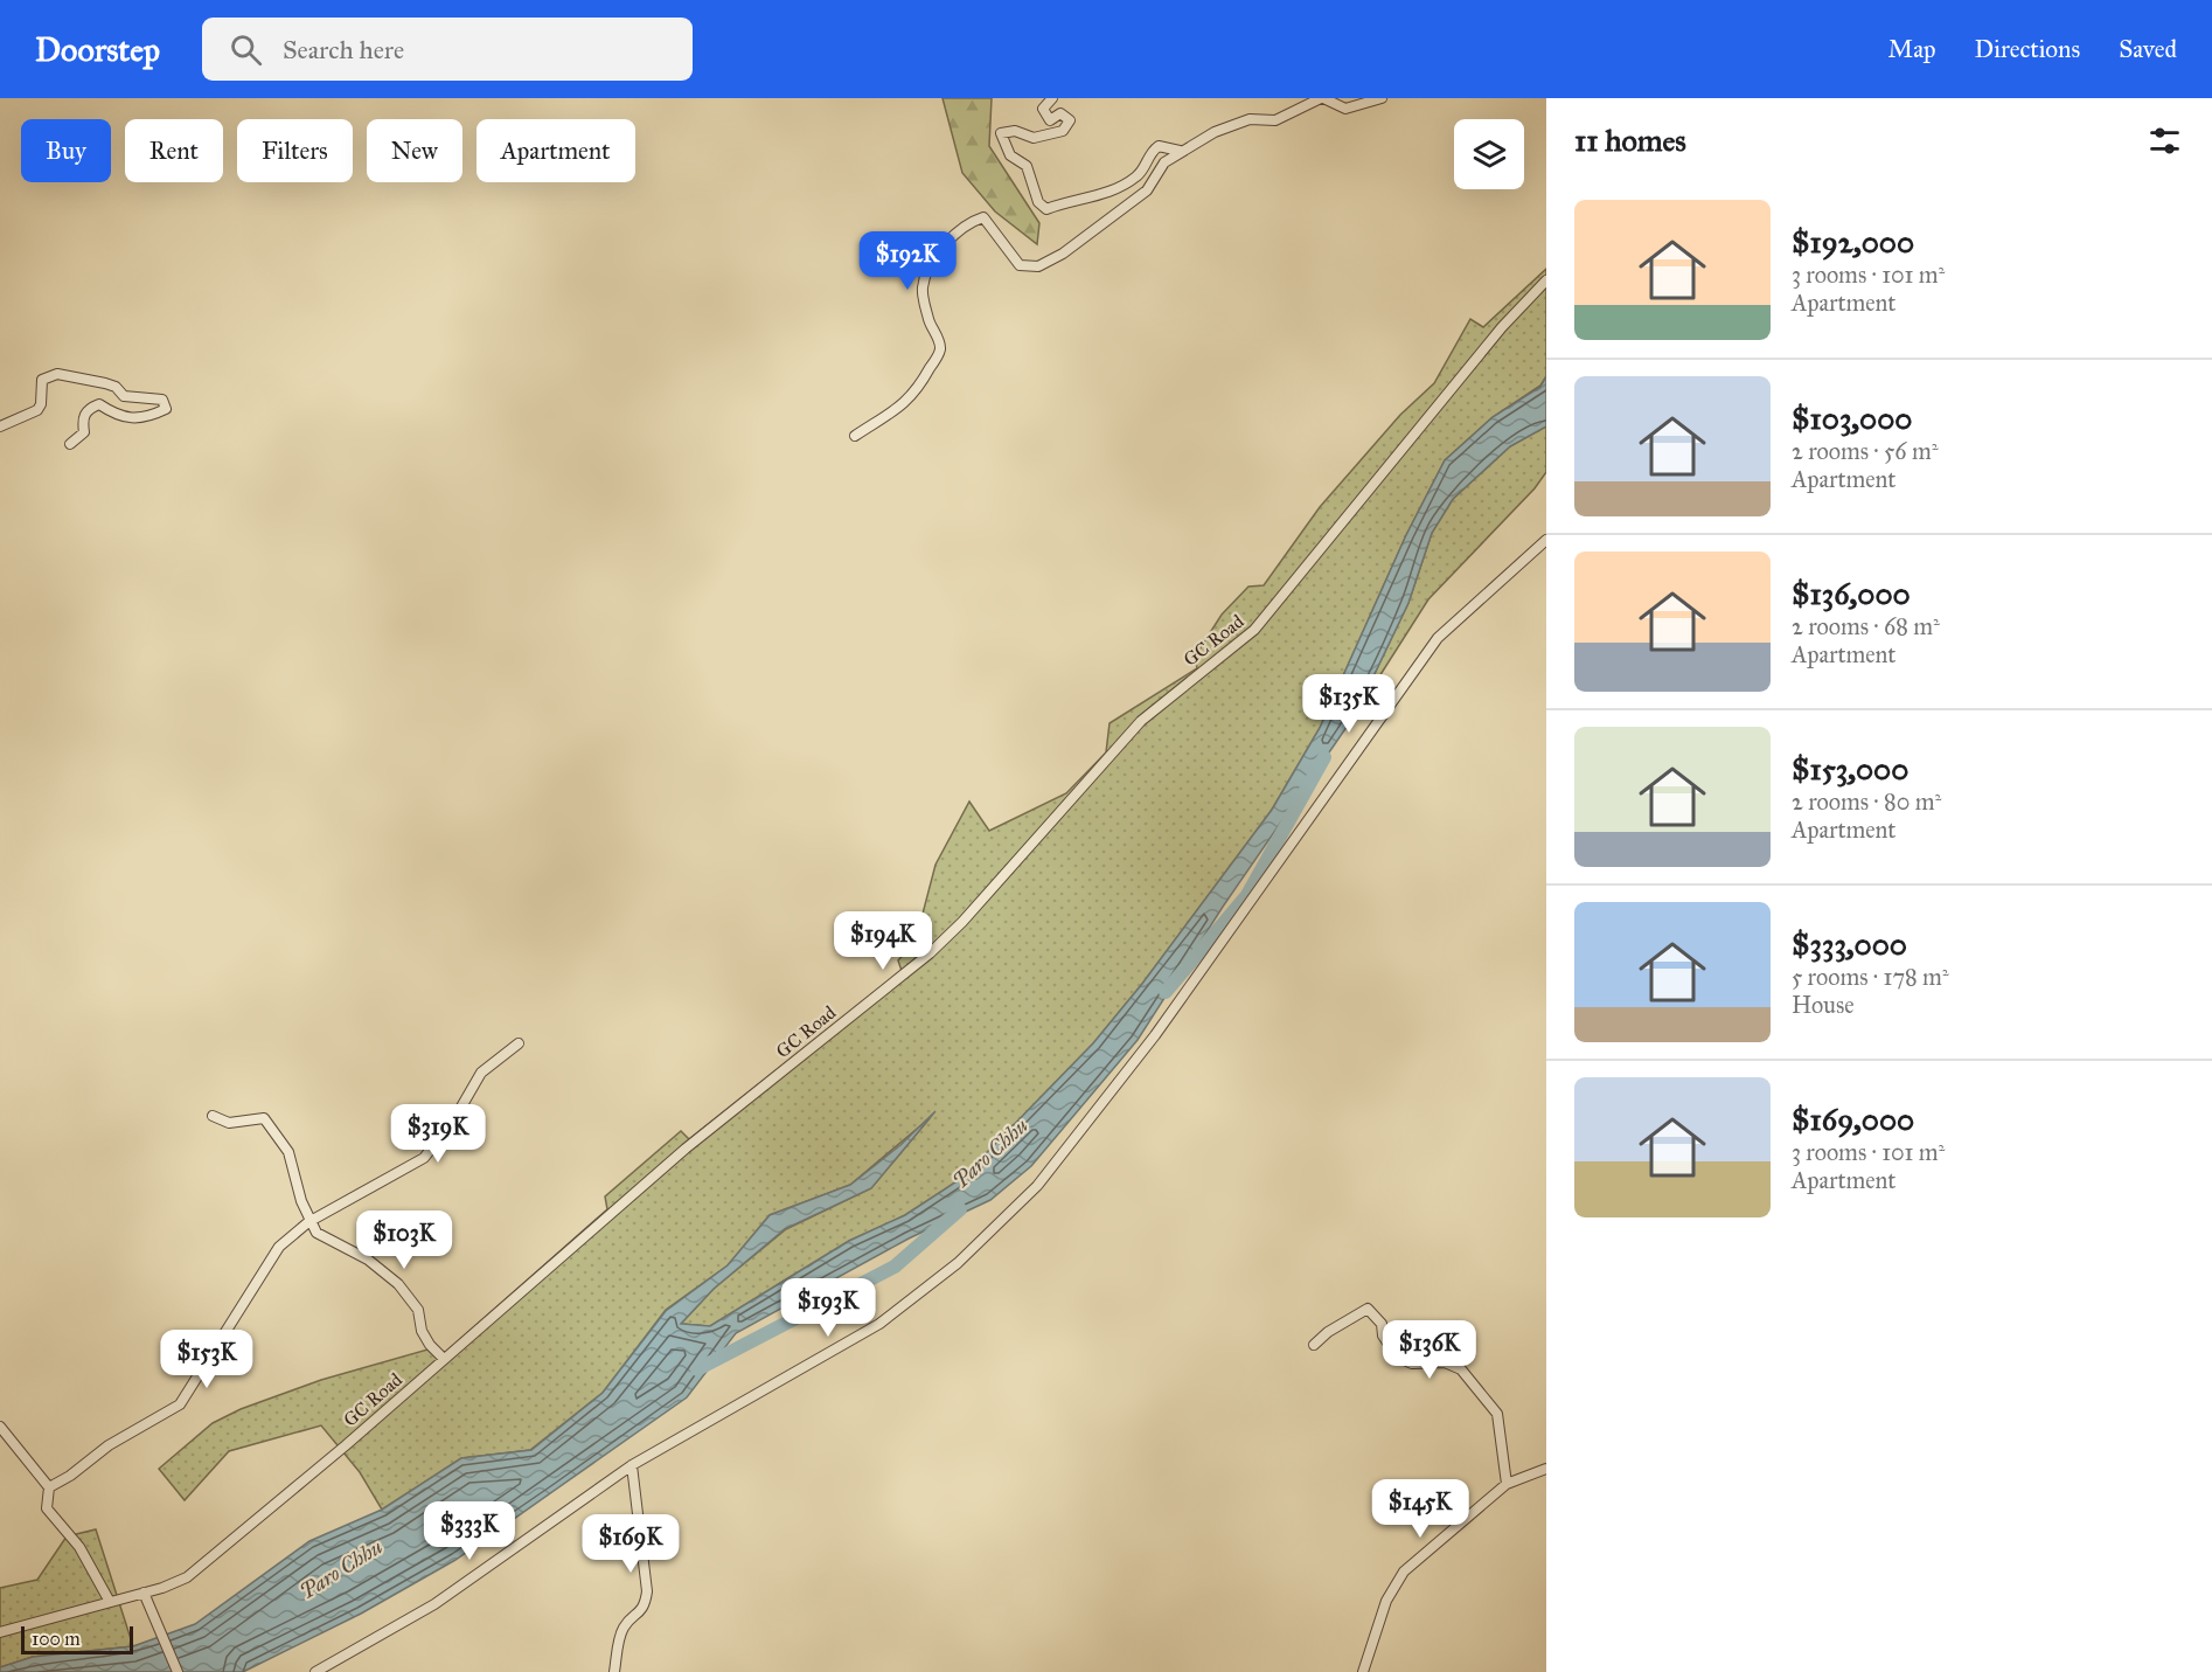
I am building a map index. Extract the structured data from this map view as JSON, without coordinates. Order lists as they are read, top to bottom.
{
  "streets": {
    "street": ["GC Road"]
  },
  "water": ["Paro Chhu"],
  "scale_bar": "100 m",
  "page": {
    "header": "Doorstep",
    "search": "Search here",
    "nav": ["Map", "Directions", "Saved"],
    "heading": "11 homes",
    "chip": [
      "Buy",
      "Rent",
      "Filters",
      "New",
      "Apartment"
    ],
    "list": [
      {
        "name": "$192,000",
        "note": "3 rooms · 101 m² · Apartment"
      },
      {
        "name": "$103,000",
        "note": "2 rooms · 56 m² · Apartment"
      },
      {
        "name": "$136,000",
        "note": "2 rooms · 68 m² · Apartment"
      },
      {
        "name": "$153,000",
        "note": "2 rooms · 80 m² · Apartment"
      },
      {
        "name": "$333,000",
        "note": "5 rooms · 178 m² · House"
      },
      {
        "name": "$169,000",
        "note": "3 rooms · 101 m² · Apartment"
      }
    ],
    "price": [
      "$192K",
      "$135K",
      "$194K",
      "$319K",
      "$103K",
      "$193K",
      "$136K",
      "$153K",
      "$145K",
      "$333K",
      "$169K"
    ],
    "scale": "100 m"
  }
}
